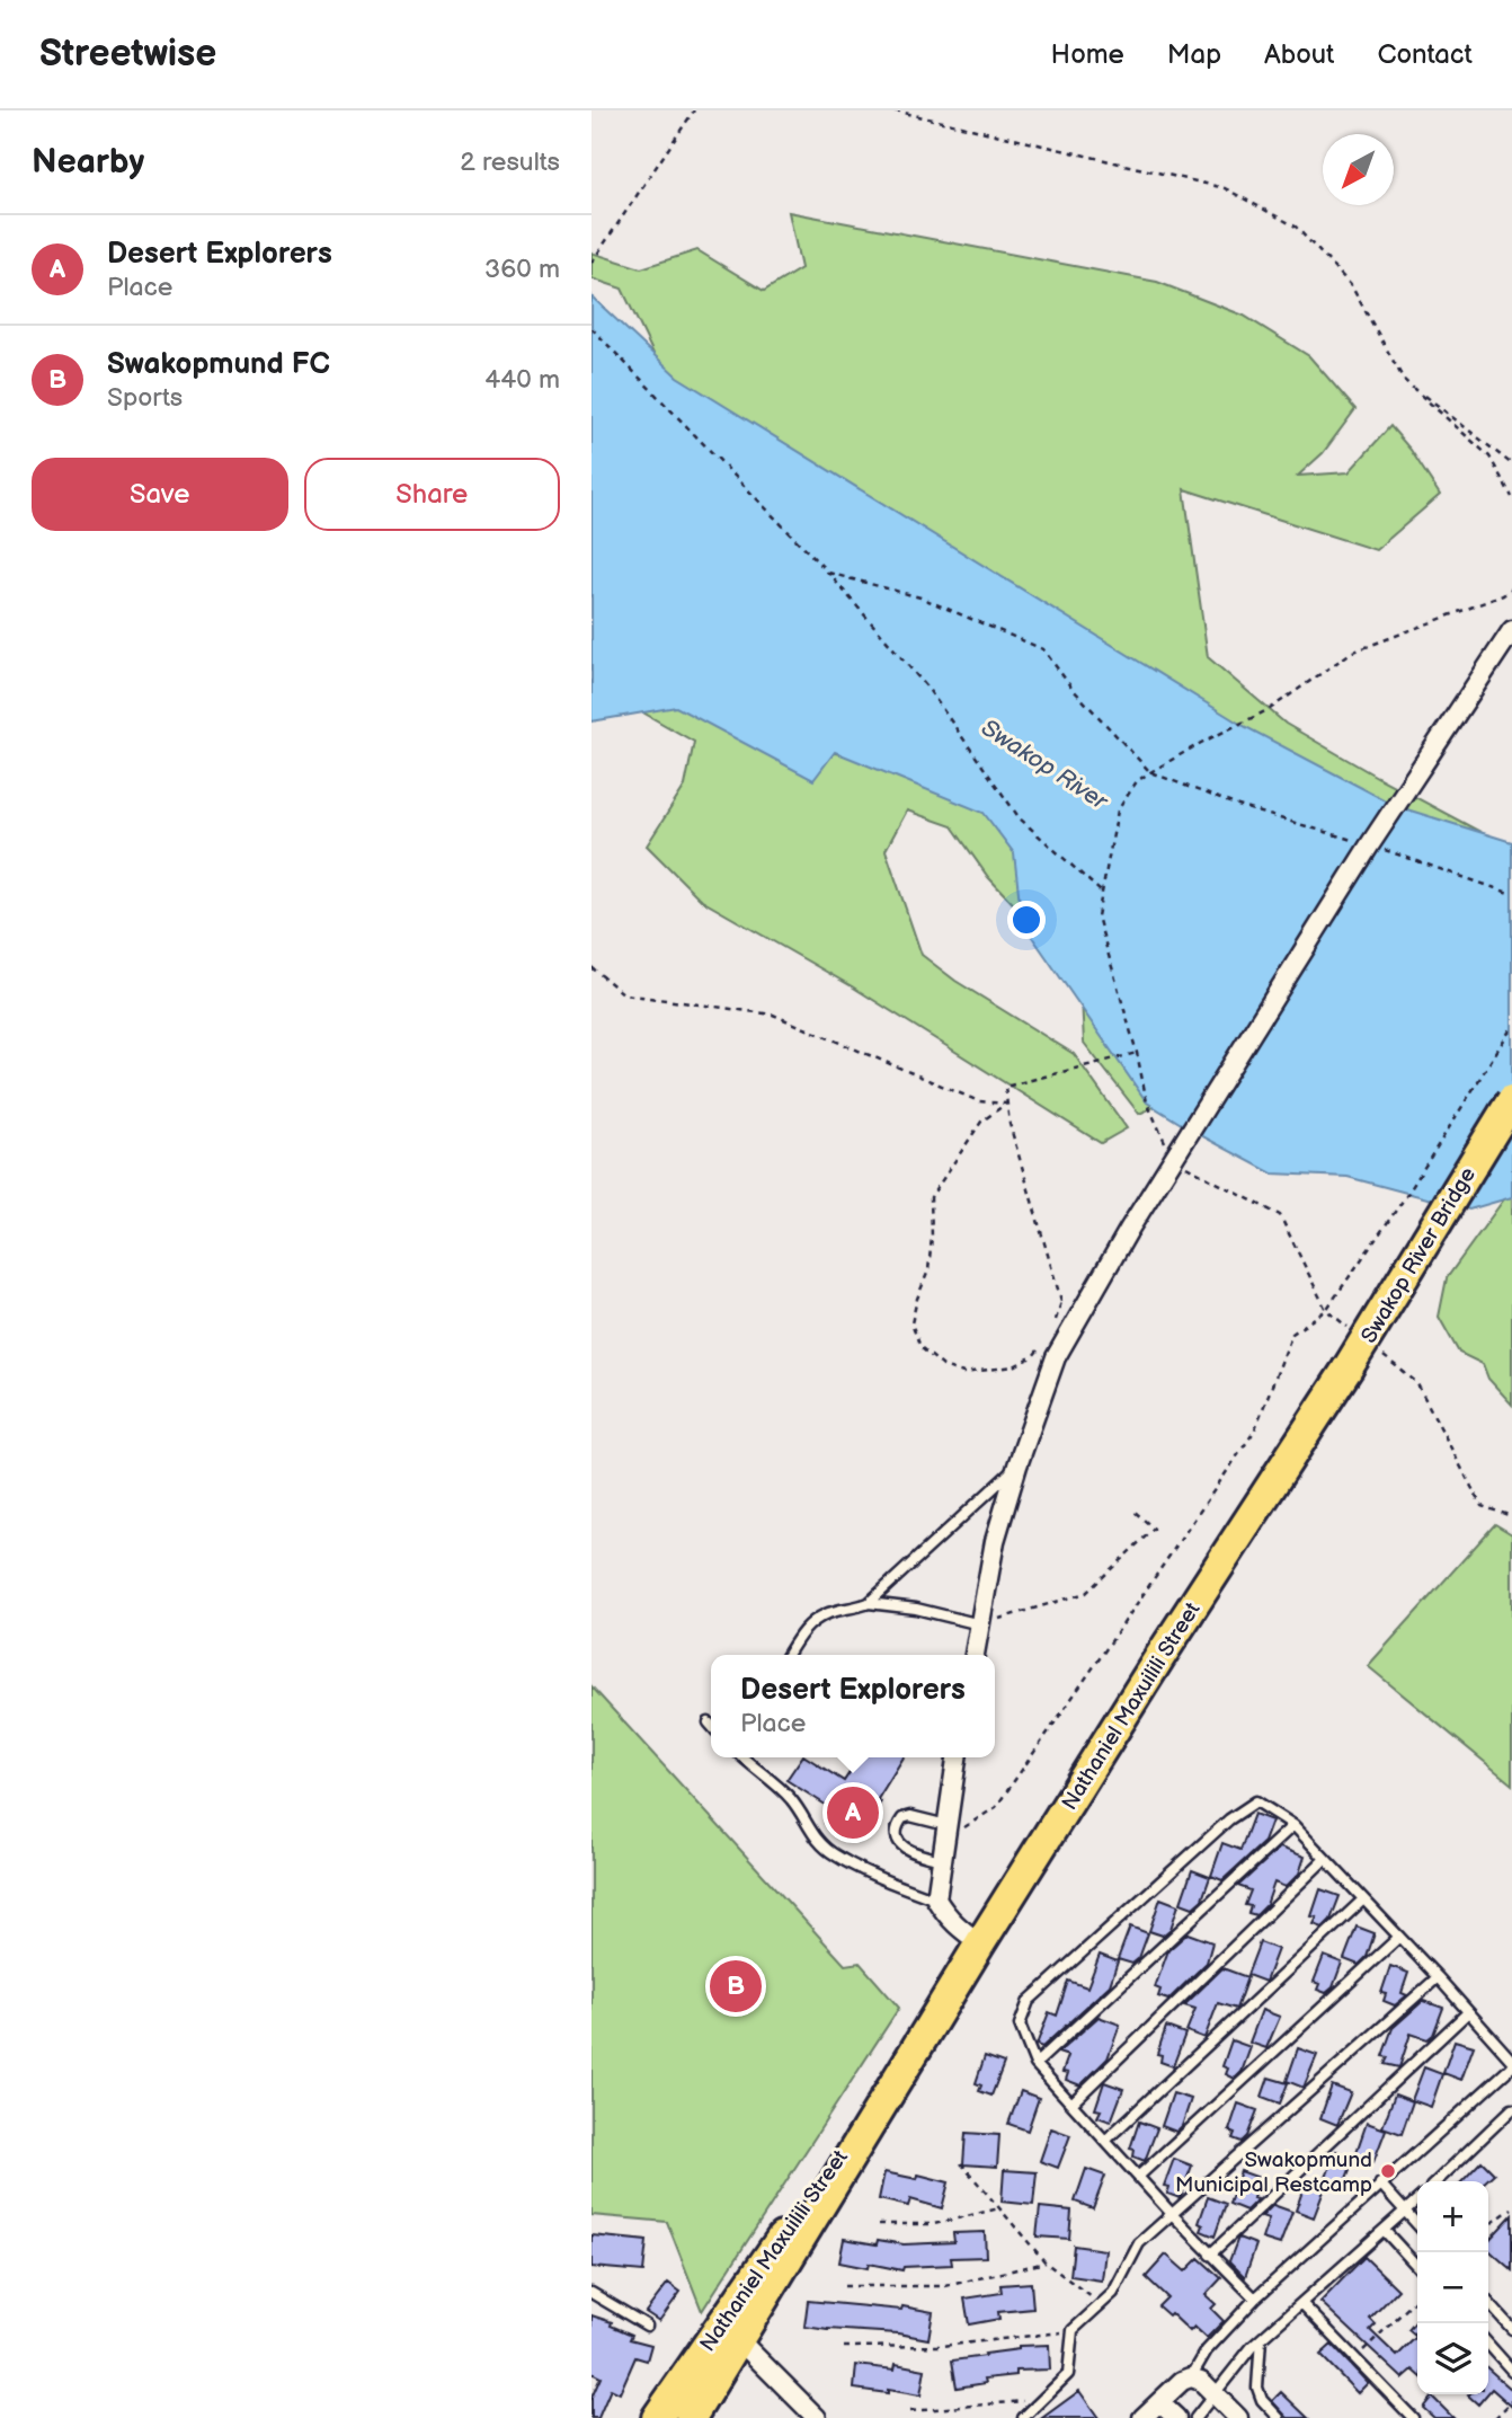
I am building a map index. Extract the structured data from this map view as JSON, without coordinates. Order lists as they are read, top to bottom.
{
  "streets": {
    "highway": ["Swakop River Bridge", "Nathaniel Maxuilili Street"]
  },
  "crossings": [
    ["Swakop River Bridge", "Nathaniel Maxuilili Street"]
  ],
  "water": ["Swakop River"],
  "places": ["Swakopmund Municipal Restcamp"],
  "north": "bottom left",
  "page": {
    "header": "Streetwise",
    "nav": [
      "Home",
      "Map",
      "About",
      "Contact"
    ],
    "heading": ["Nearby", "2 results"],
    "list": [
      {
        "mark": "A",
        "name": "Desert Explorers",
        "note": "Place",
        "value": "360 m"
      },
      {
        "mark": "B",
        "name": "Swakopmund FC",
        "note": "Sports",
        "value": "440 m"
      }
    ],
    "buttons": ["Save", "Share"],
    "popup": ["Desert Explorers", "Place"],
    "pins": ["A", "B"],
    "map_buttons": ["+", "−"]
  }
}
